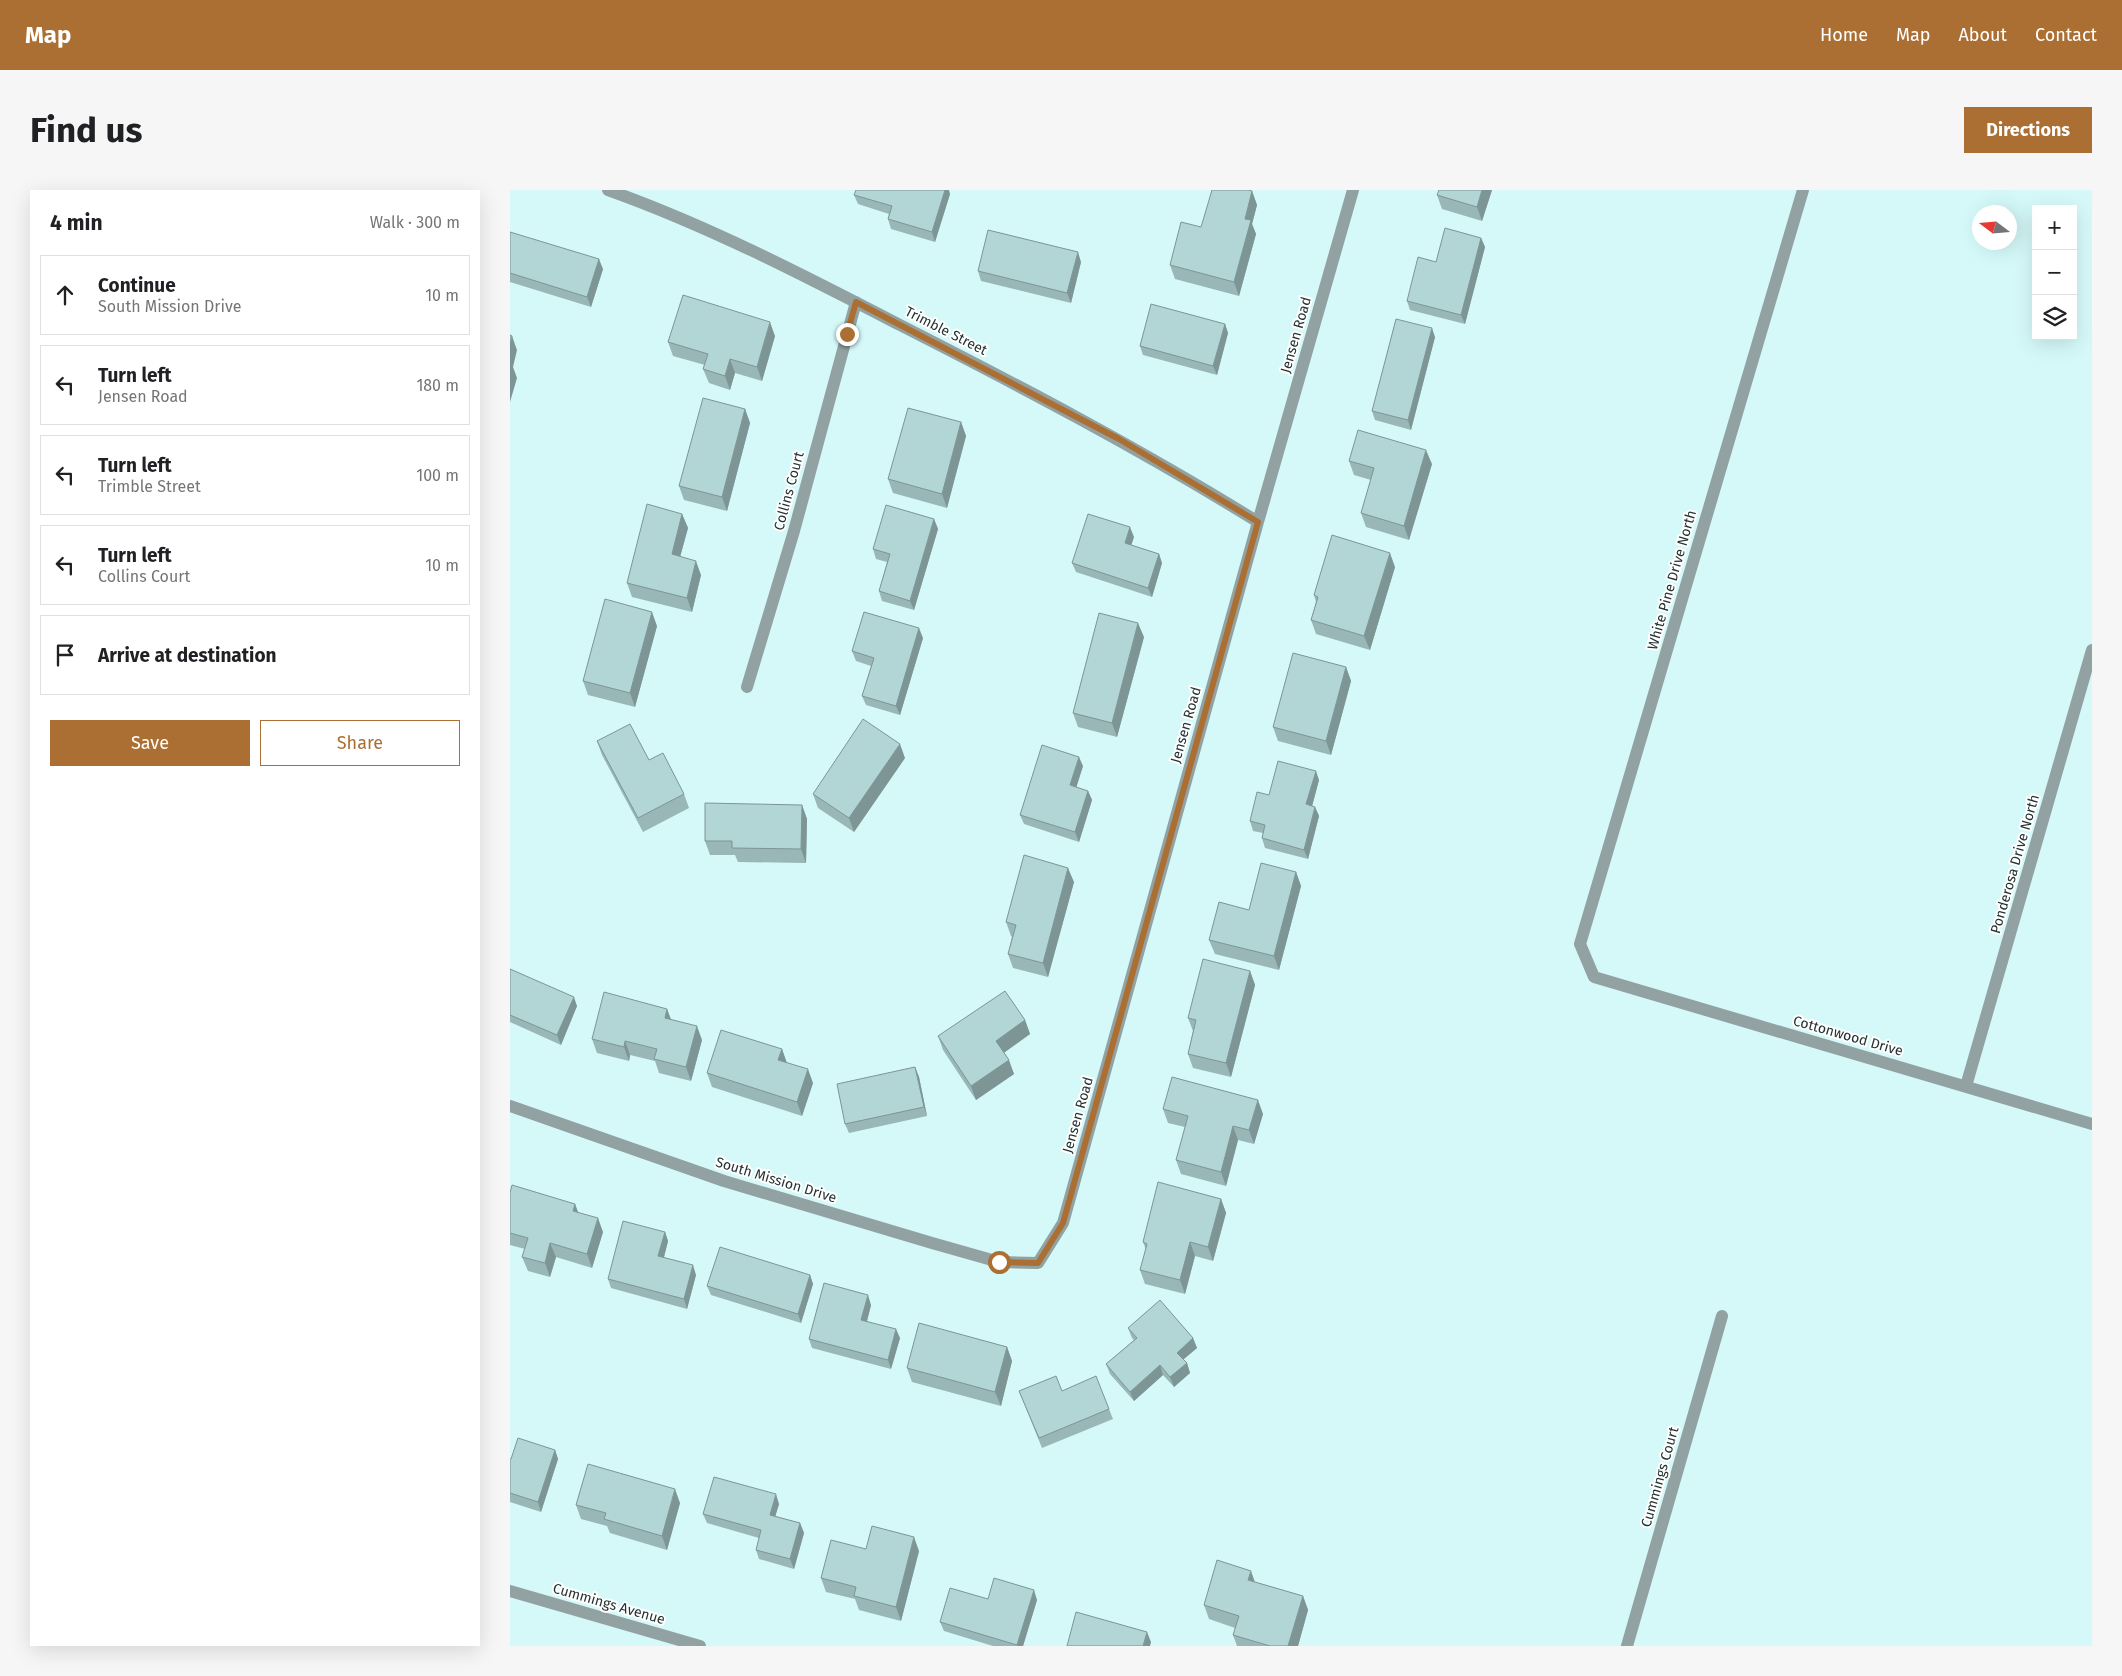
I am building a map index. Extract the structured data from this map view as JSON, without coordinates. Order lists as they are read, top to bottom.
{
  "streets": {
    "street": [
      "Trimble Street",
      "Jensen Road",
      "Collins Court",
      "White Pine Drive North",
      "Ponderosa Drive North",
      "Cottonwood Drive",
      "South Mission Drive",
      "Cummings Court",
      "Cummings Avenue"
    ]
  },
  "crossings": [
    ["Trimble Street", "Jensen Road"],
    ["Trimble Street", "Collins Court"],
    ["Jensen Road", "South Mission Drive"],
    ["White Pine Drive North", "Cottonwood Drive"],
    ["Ponderosa Drive North", "Cottonwood Drive"]
  ],
  "north": "left",
  "page": {
    "header": "Map",
    "nav": [
      "Home",
      "Map",
      "About",
      "Contact"
    ],
    "buttons": [
      "Directions",
      ["Save", "Share"]
    ],
    "title": "Find us",
    "heading": ["4 min", "Walk · 300 m"],
    "map_buttons": ["+", "−"],
    "list": [
      ["Continue", "South Mission Drive", "10 m"],
      ["Turn left", "Jensen Road", "180 m"],
      ["Turn left", "Trimble Street", "100 m"],
      ["Turn left", "Collins Court", "10 m"],
      "Arrive at destination"
    ]
  }
}
